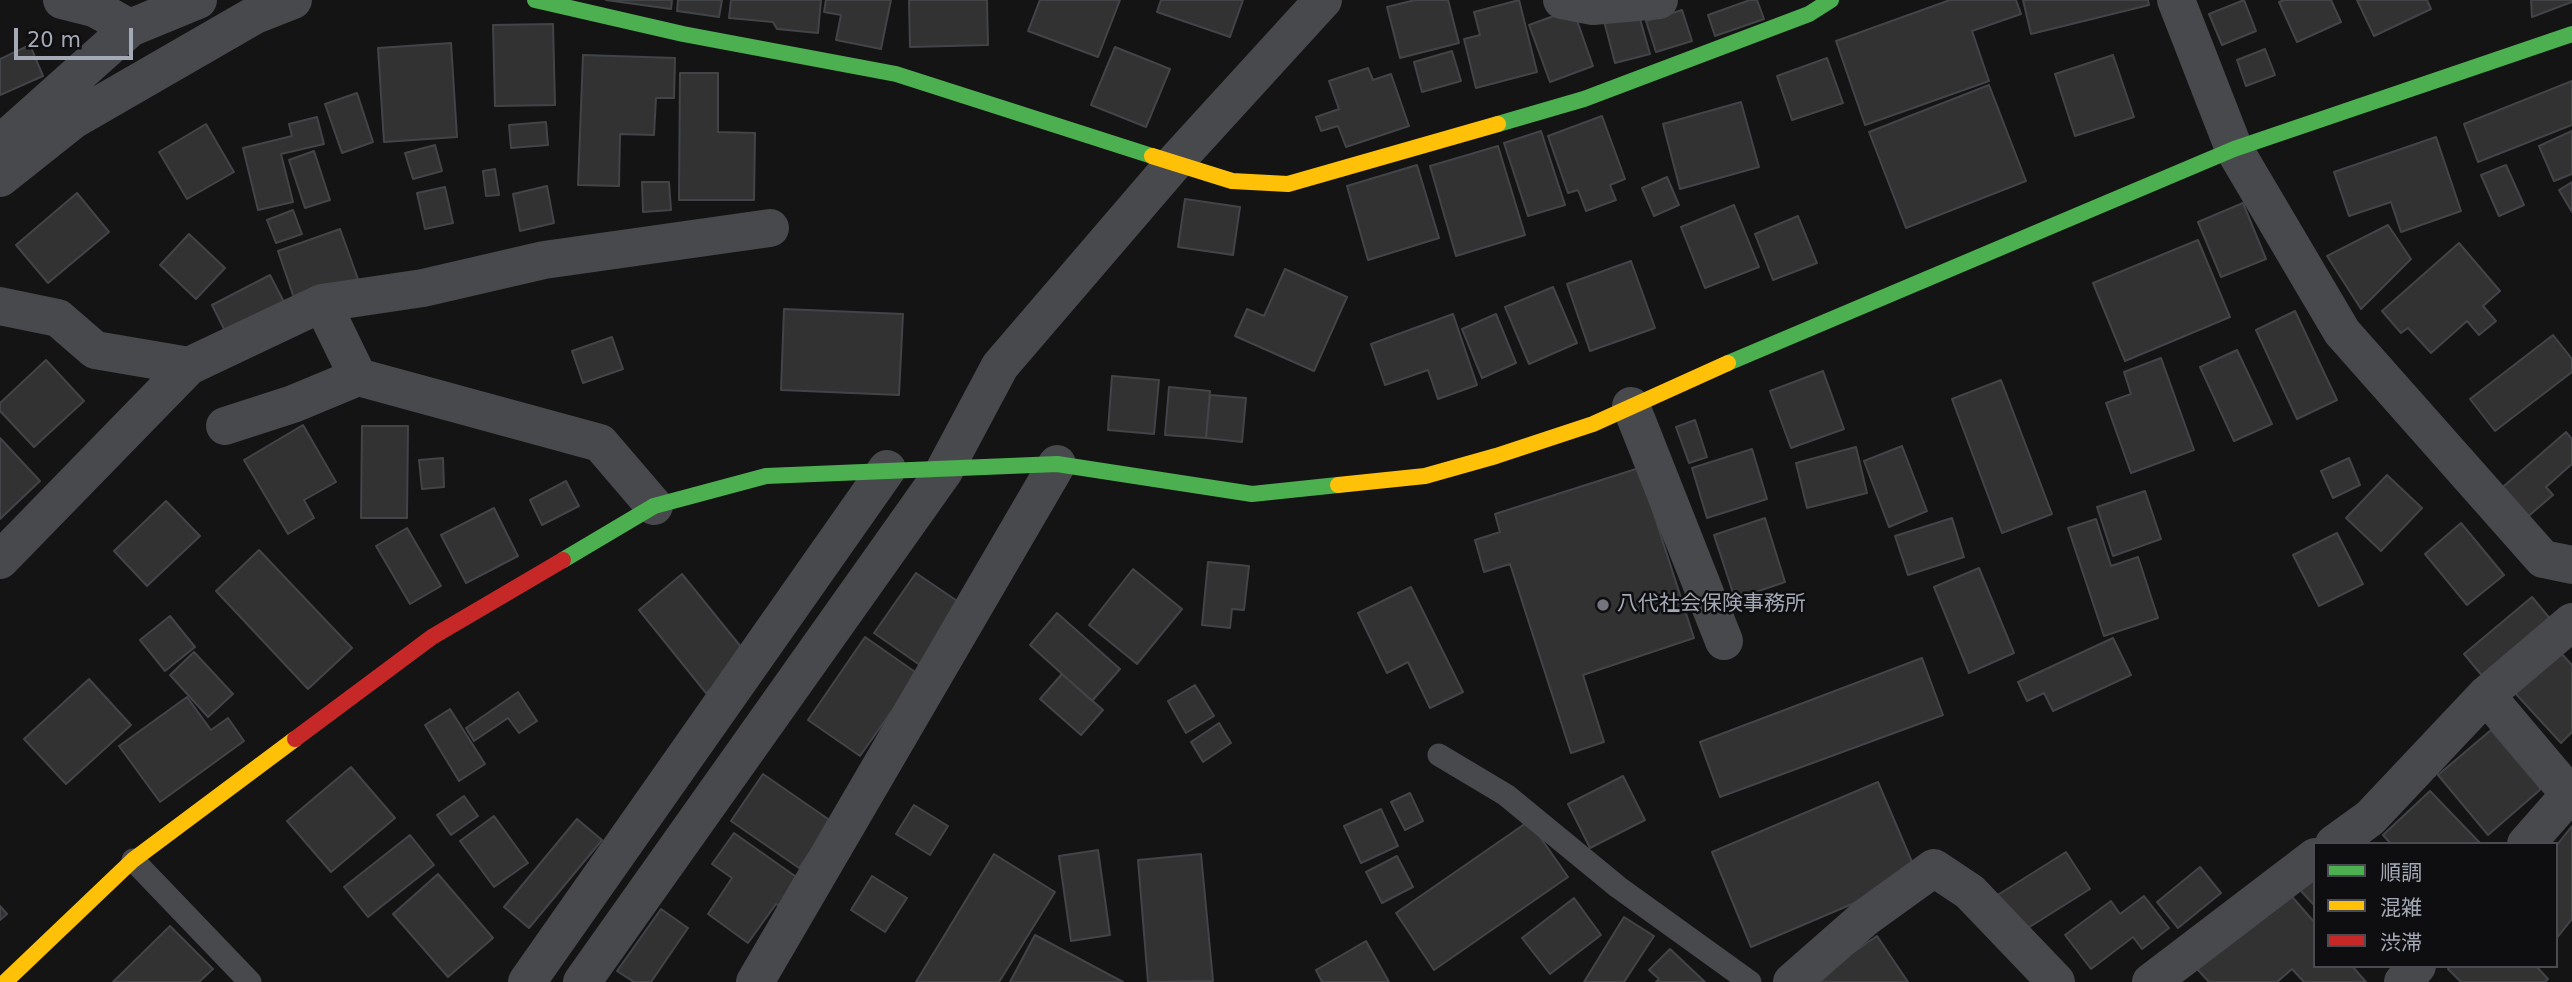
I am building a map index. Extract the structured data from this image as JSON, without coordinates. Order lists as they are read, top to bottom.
{
  "places": ["八代社会保険事務所"],
  "legend": ["順調", "混雑", "渋滞"],
  "scale_bar": "20 m"
}
